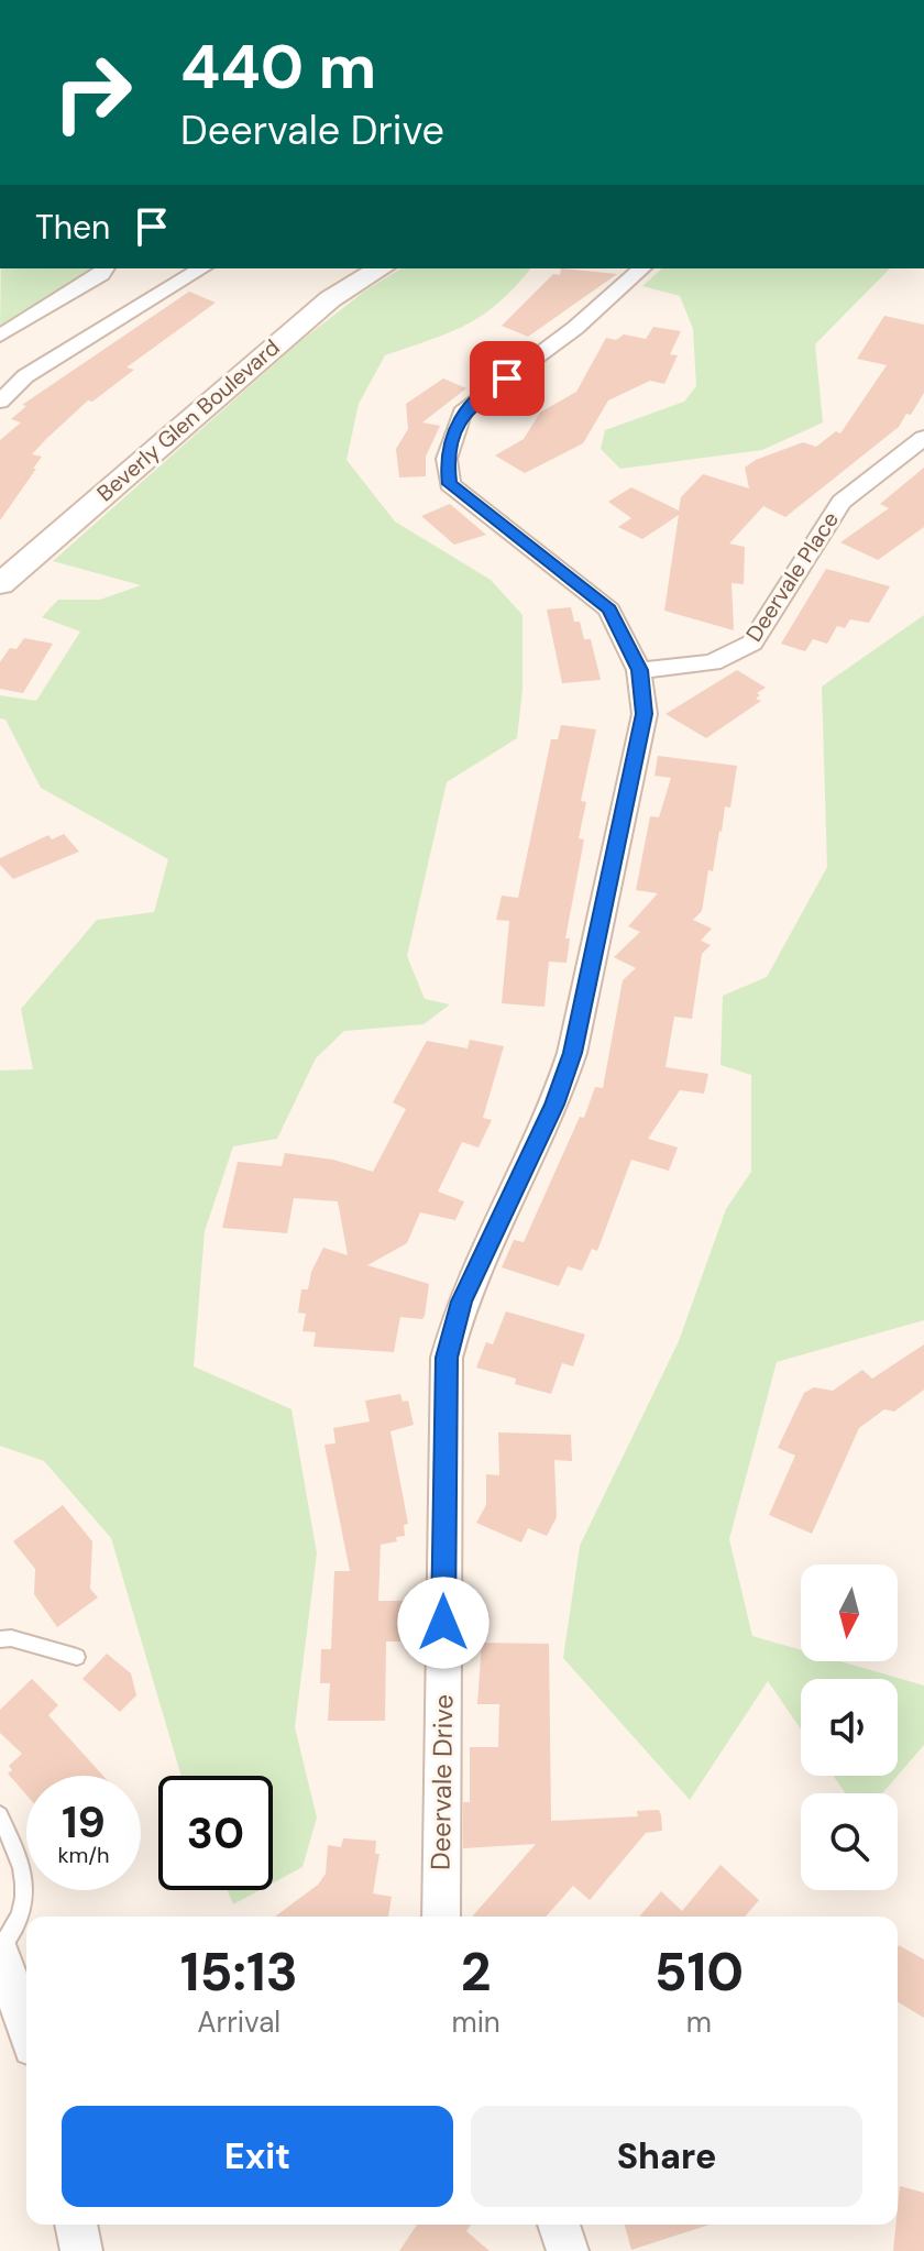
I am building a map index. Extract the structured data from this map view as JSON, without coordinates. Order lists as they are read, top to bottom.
{
  "streets": {
    "main road": ["Beverly Glen Boulevard"],
    "street": ["Deervale Place", "Deervale Drive"]
  },
  "crossings": [
    ["Deervale Place", "Deervale Drive"]
  ],
  "north": "bottom",
  "page": {
    "turn": ["440 m", "Deervale Drive"],
    "then": "Then",
    "speed": "19 km/h",
    "limit": "30",
    "eta": [
      "15:13",
      "Arrival",
      "2",
      "min",
      "510",
      "m"
    ],
    "buttons": ["Exit", "Share"]
  }
}
